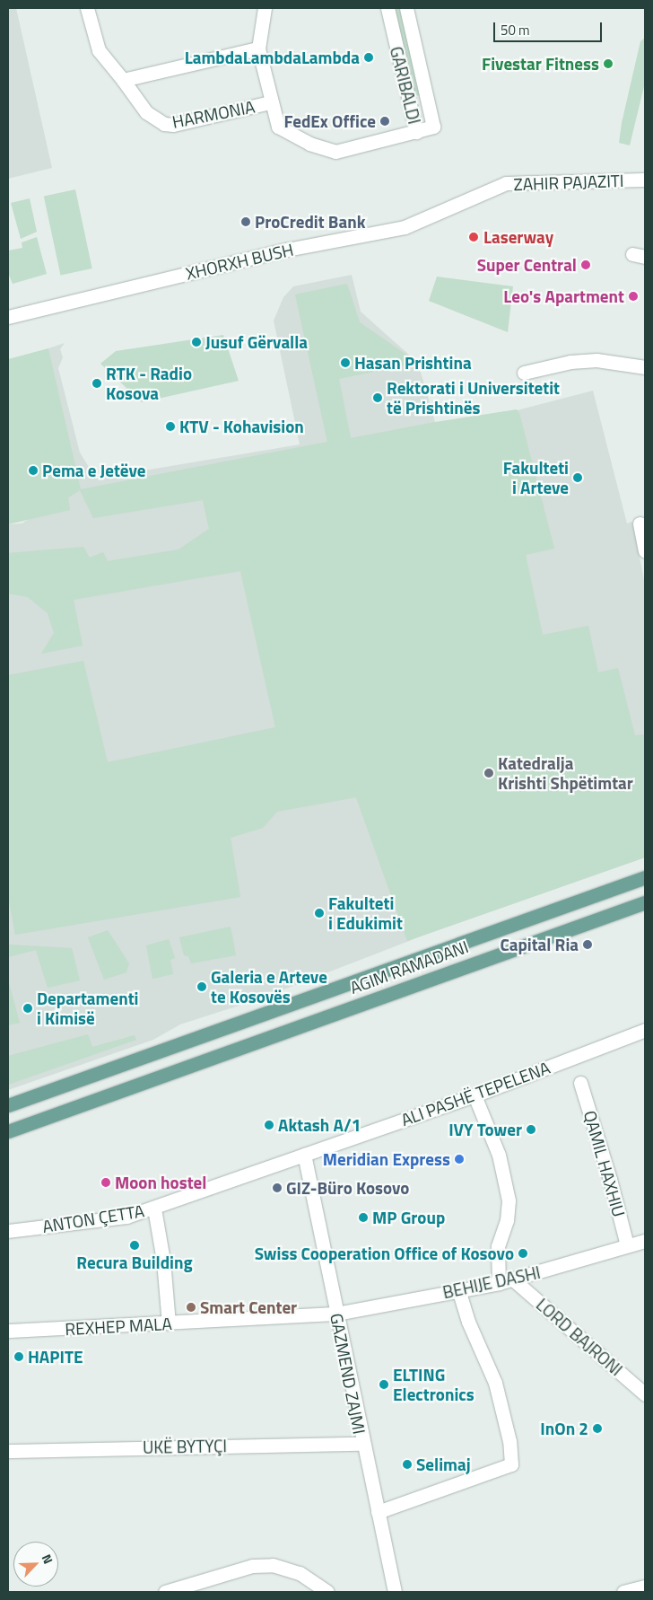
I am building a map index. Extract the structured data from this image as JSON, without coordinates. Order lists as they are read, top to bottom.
{
  "streets": {
    "main road": ["AGIM RAMADANI"],
    "street": [
      "GARIBALDI",
      "HARMONIA",
      "ZAHIR PAJAZITI",
      "XHORXH BUSH",
      "ALI PASHË TEPELENA",
      "QAMIL HAXHIU",
      "ANTON ÇETTA",
      "BEHIJE DASHI",
      "REXHEP MALA",
      "LORD BAJRONI",
      "GAZMEND ZAJMI",
      "UKË BYTYÇI"
    ]
  },
  "crossings": [
    ["ZAHIR PAJAZITI", "XHORXH BUSH"],
    ["ALI PASHË TEPELENA", "ANTON ÇETTA"],
    ["ALI PASHË TEPELENA", "GAZMEND ZAJMI"],
    ["QAMIL HAXHIU", "BEHIJE DASHI"],
    ["ANTON ÇETTA", "GAZMEND ZAJMI"],
    ["BEHIJE DASHI", "REXHEP MALA"],
    ["BEHIJE DASHI", "LORD BAJRONI"],
    ["BEHIJE DASHI", "GAZMEND ZAJMI"],
    ["REXHEP MALA", "GAZMEND ZAJMI"],
    ["GAZMEND ZAJMI", "UKË BYTYÇI"]
  ],
  "places": [
    "LambdaLambdaLambda",
    "Fivestar Fitness",
    "FedEx Office",
    "ProCredit Bank",
    "Laserway",
    "Super Central",
    "Leo's Apartment",
    "Jusuf Gërvalla",
    "Hasan Prishtina",
    "RTK - Radio Kosova",
    "Rektorati i Universitetit të Prishtinës",
    "KTV - Kohavision",
    "Pema e Jetëve",
    "Fakulteti i Arteve",
    "Katedralja Krishti Shpëtimtar",
    "Fakulteti i Edukimit",
    "Capital Ria",
    "Galeria e Arteve te Kosovës",
    "Departamenti i Kimisë",
    "Aktash A/1",
    "IVY Tower",
    "Meridian Express",
    "Moon hostel",
    "GIZ-Büro Kosovo",
    "MP Group",
    "Recura Building",
    "Swiss Cooperation Office of Kosovo",
    "Smart Center",
    "HAPITE",
    "ELTING Electronics",
    "InOn 2",
    "Selimaj"
  ],
  "scale_bar": "50 m",
  "north": "top right"
}
